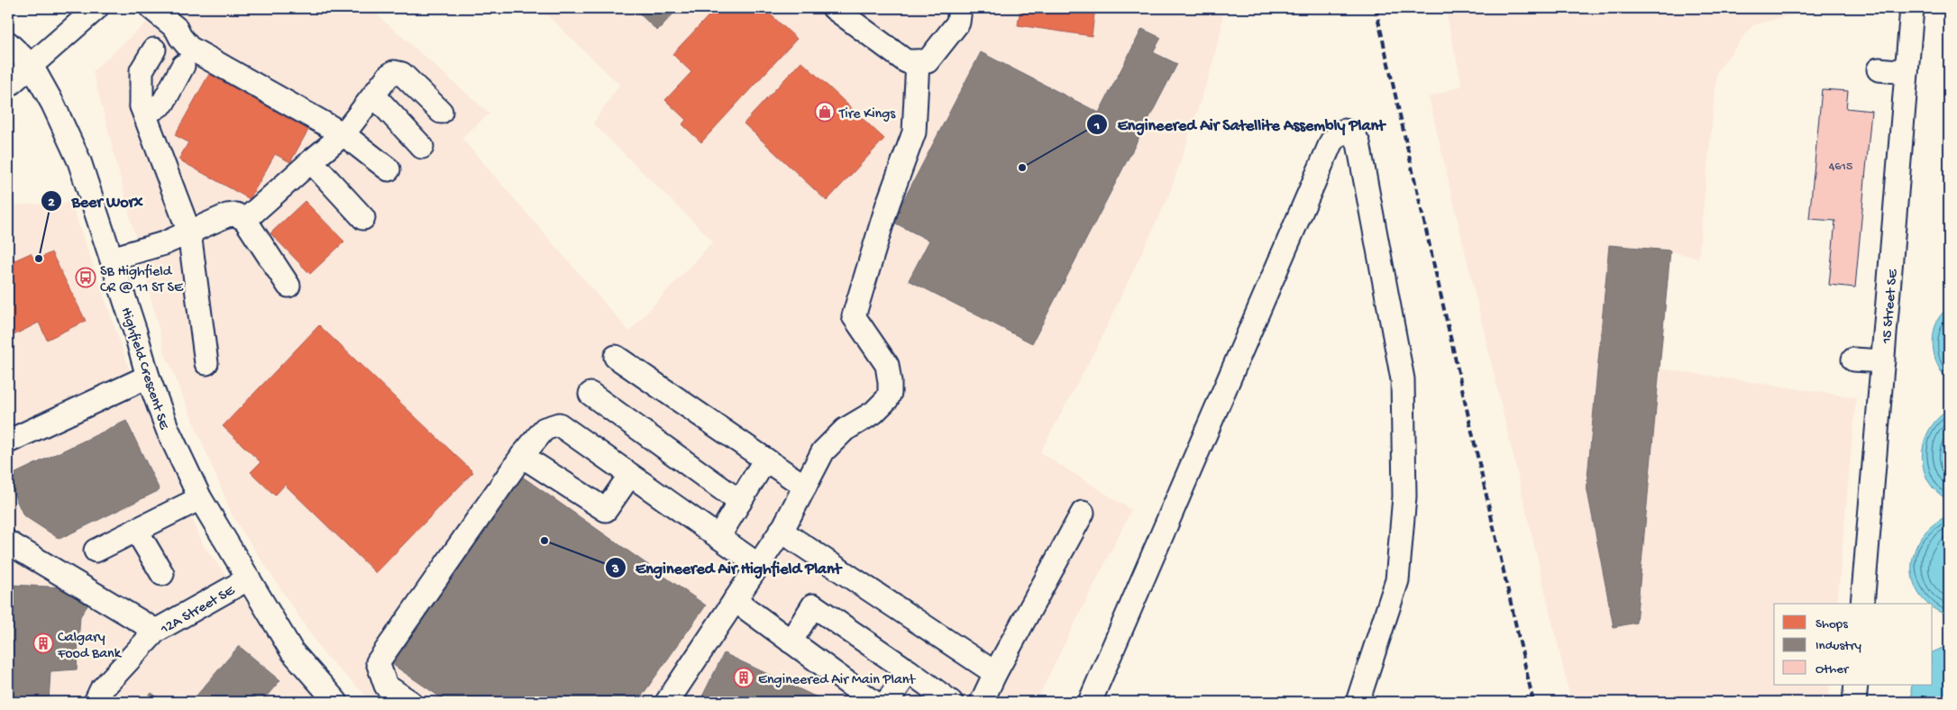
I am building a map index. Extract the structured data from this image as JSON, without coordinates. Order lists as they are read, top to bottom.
{
  "streets": {
    "street": ["15 Street SE", "Highfield Crescent SE", "12A Street SE"]
  },
  "crossings": [
    ["Highfield Crescent SE", "12A Street SE"]
  ],
  "places": {
    "shop": ["Tire Kings"],
    "other": ["Engineered Air Satellite Assembly Plant", "Beer Worx", "Engineered Air Highfield Plant"],
    "bus stop": ["SB Highfield CR @ 11 ST SE"],
    "building": ["Calgary Food Bank", "Engineered Air Main Plant"]
  },
  "house_numbers": ["4615"],
  "legend": ["Shops", "Industry", "Other"]
}
